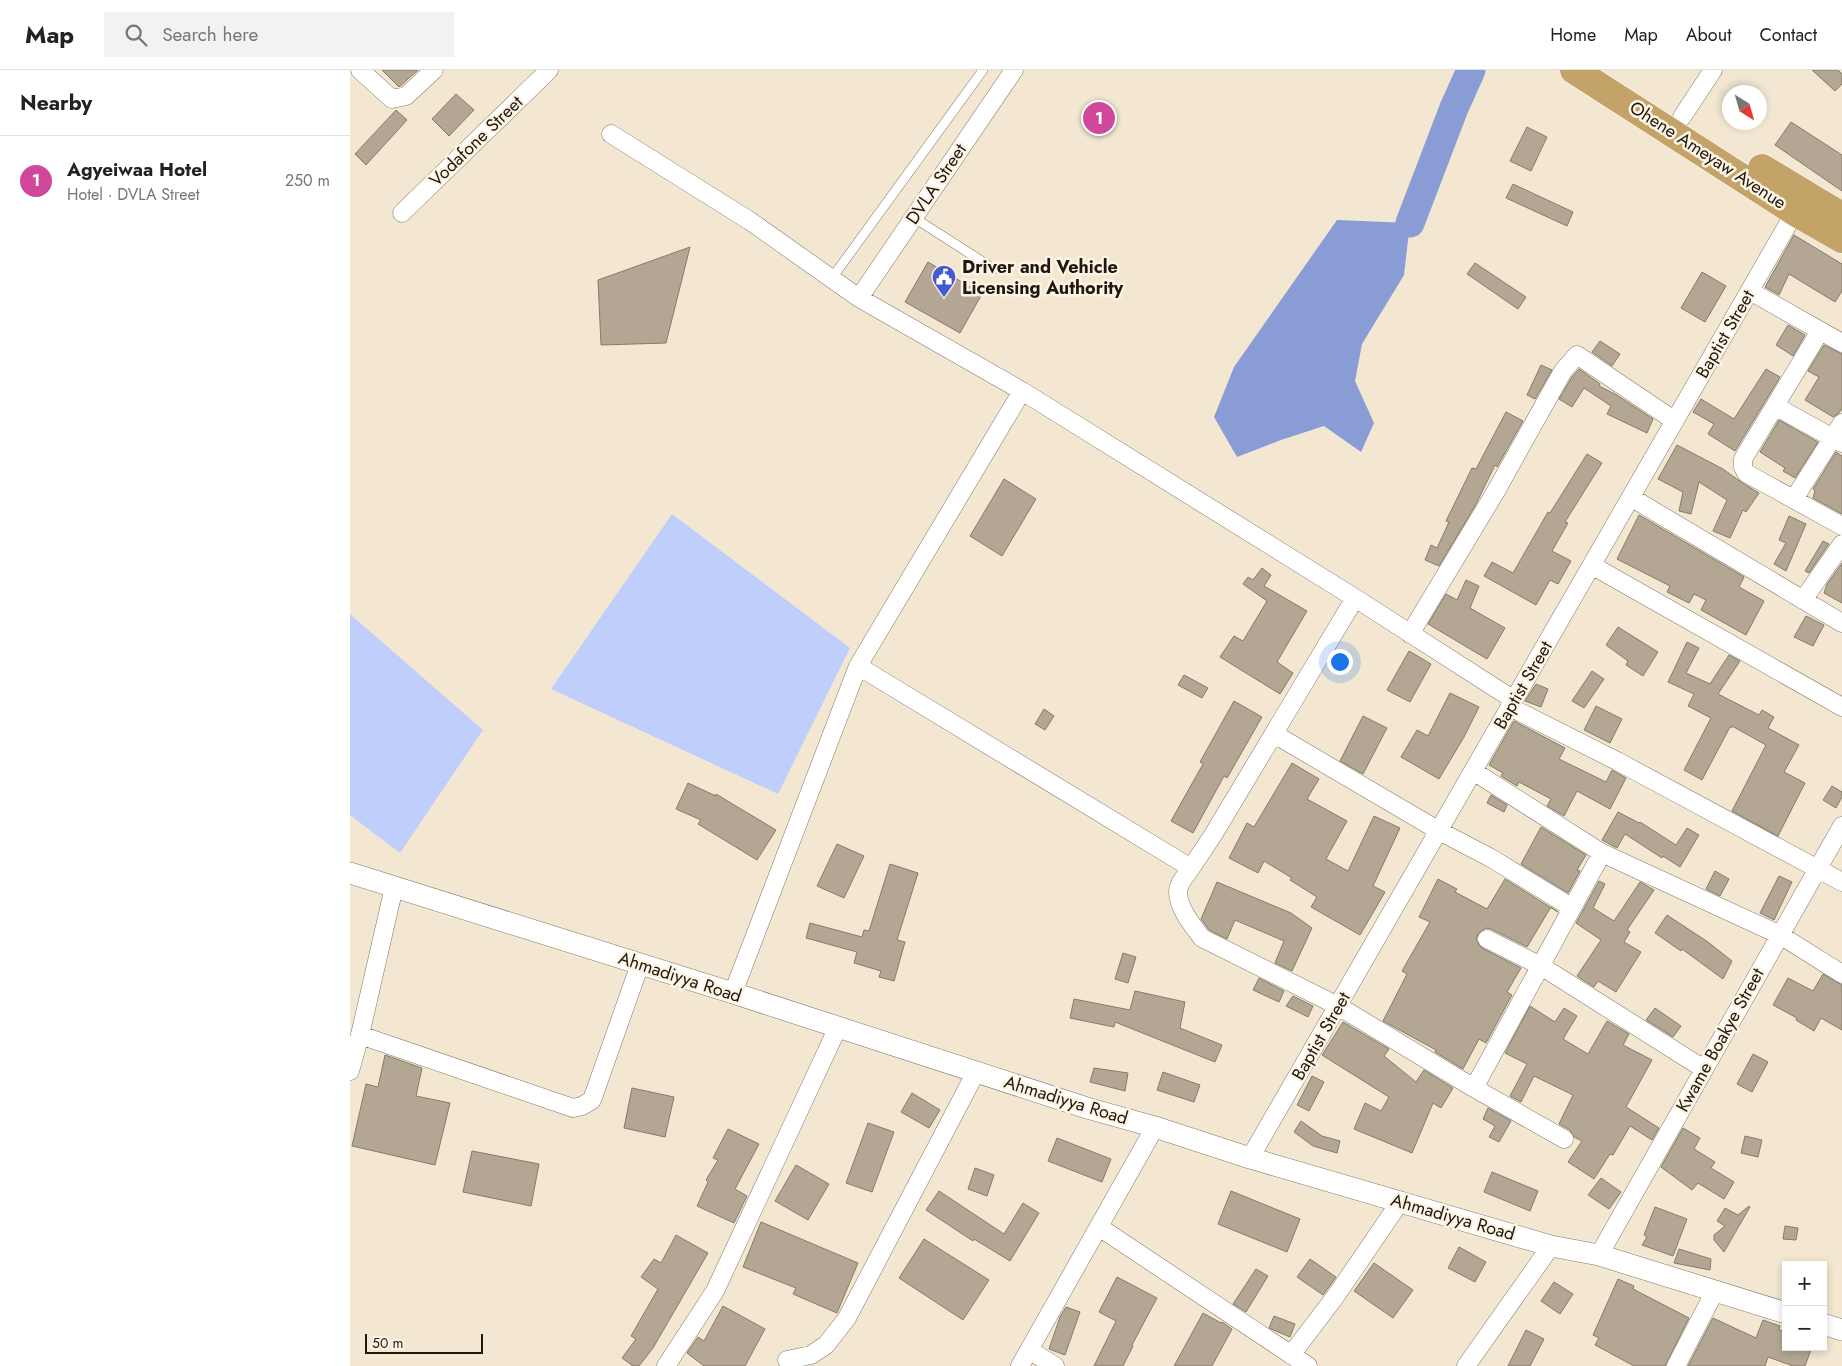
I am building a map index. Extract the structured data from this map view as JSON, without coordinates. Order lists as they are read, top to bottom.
{
  "streets": {
    "highway": ["Ohene Ameyaw Avenue"],
    "street": [
      "Vodafone Street",
      "DVLA Street",
      "Baptist Street",
      "Ahmadiyya Road",
      "Kwame Boakye Street"
    ]
  },
  "crossings": [
    ["Ohene Ameyaw Avenue", "Baptist Street"],
    ["Baptist Street", "Ahmadiyya Road"],
    ["Ahmadiyya Road", "Kwame Boakye Street"]
  ],
  "places": {
    "public building": ["Driver and Vehicle Licensing Authority"]
  },
  "scale_bar": "50 m",
  "north": "bottom right",
  "page": {
    "header": "Map",
    "search": "Search here",
    "nav": [
      "Home",
      "Map",
      "About",
      "Contact"
    ],
    "heading": "Nearby",
    "pins": "1",
    "list": [
      {
        "mark": "1",
        "name": "Agyeiwaa Hotel",
        "note": "Hotel · DVLA Street",
        "value": "250 m"
      }
    ],
    "map_buttons": ["+", "−"],
    "scale": "50 m"
  }
}
